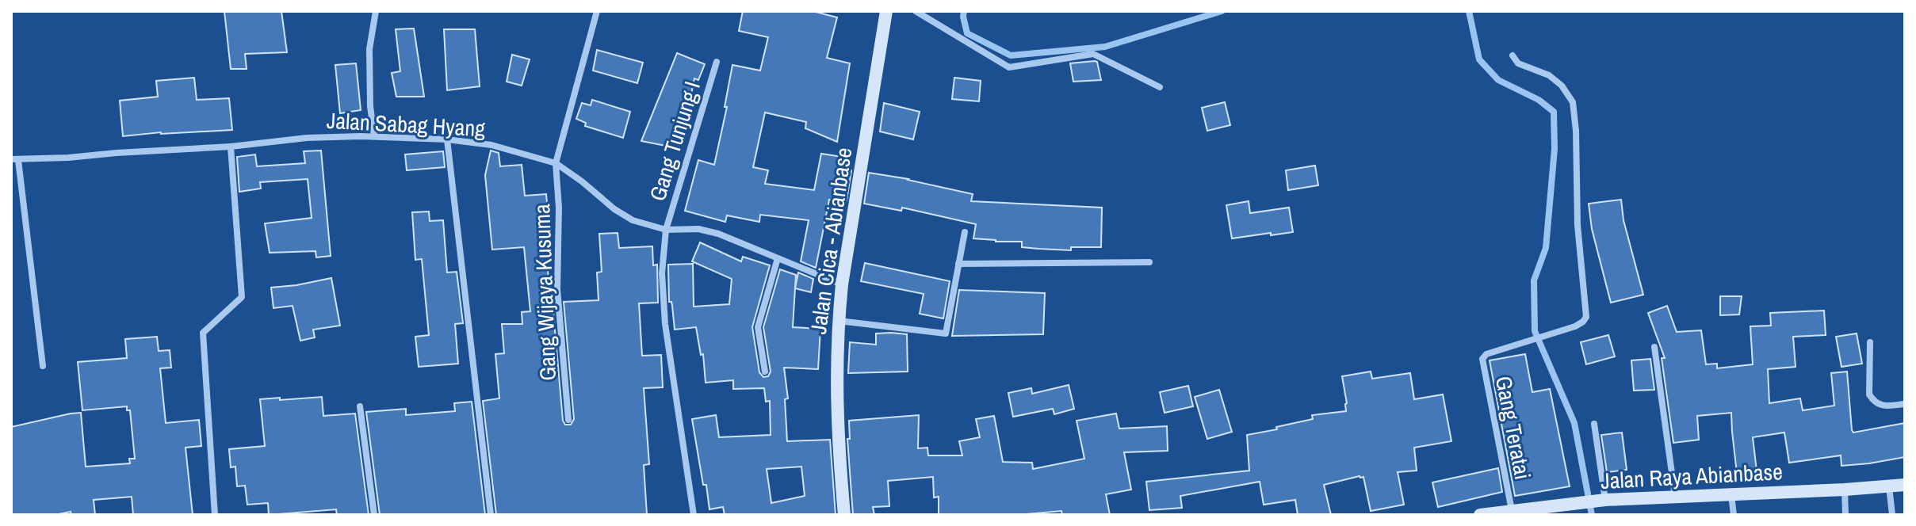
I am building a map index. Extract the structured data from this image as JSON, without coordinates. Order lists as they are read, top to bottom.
{
  "streets": {
    "street": [
      "Jalan Sabag Hyang",
      "Gang Tunjung I",
      "Jalan Cica - Abianbase",
      "Gang Wijaya Kusuma",
      "Gang Teratai",
      "Jalan Raya Abianbase"
    ]
  },
  "crossings": [
    ["Jalan Sabag Hyang", "Gang Tunjung I"],
    ["Jalan Sabag Hyang", "Jalan Cica - Abianbase"],
    ["Jalan Sabag Hyang", "Gang Wijaya Kusuma"],
    ["Gang Teratai", "Jalan Raya Abianbase"]
  ]
}
